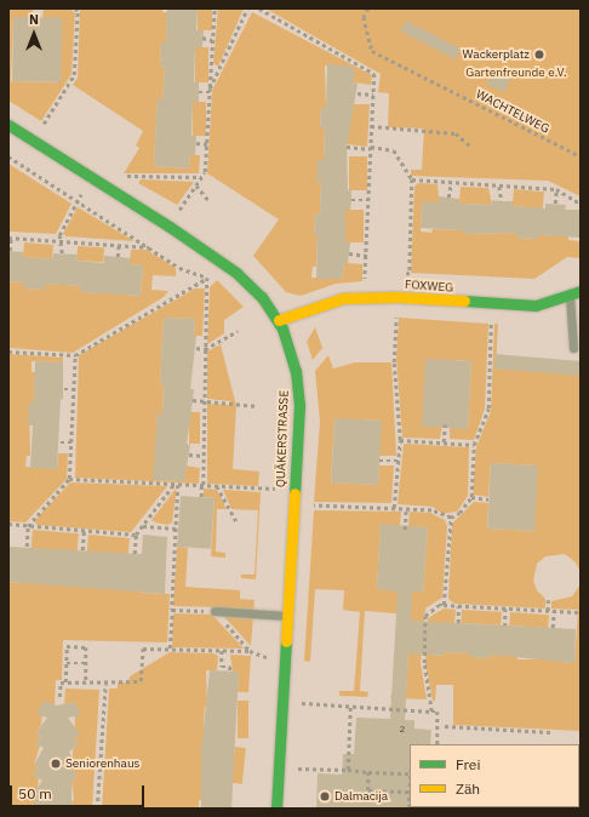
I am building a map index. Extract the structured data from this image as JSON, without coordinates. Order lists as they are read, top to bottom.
{
  "streets": {
    "street": ["FOXWEG", "QUÄKERSTRASSE"],
    "path": ["WACHTELWEG"]
  },
  "crossings": [
    ["FOXWEG", "QUÄKERSTRASSE"]
  ],
  "parks": ["Gartenfreunde e.V."],
  "places": ["Wackerplatz", "Seniorenhaus", "Dalmacija"],
  "house_numbers": ["2"],
  "legend": ["Frei", "Zäh"],
  "scale_bar": "50 m",
  "north": "top"
}
